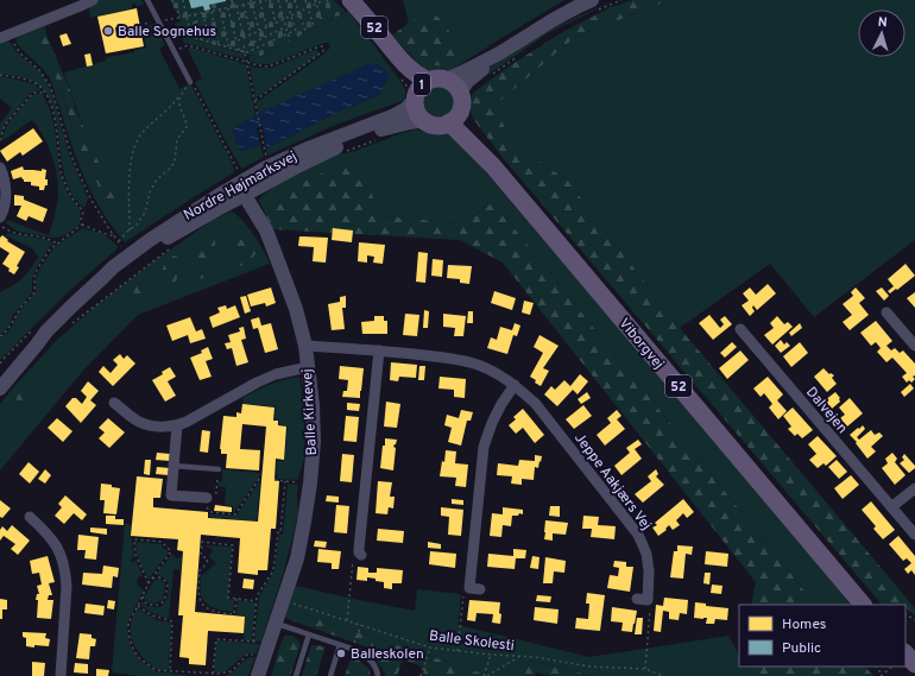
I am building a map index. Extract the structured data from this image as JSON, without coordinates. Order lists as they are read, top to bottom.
{
  "streets": {
    "main road": ["52", "1", "Viborgvej"],
    "street": [
      "Nordre Højmarksvej",
      "Dalvejen",
      "Balle Kirkevej",
      "Jeppe Aakjærs Vej"
    ],
    "path": ["Balle Skolesti"]
  },
  "crossings": [
    ["52", "1"],
    ["1", "Nordre Højmarksvej"],
    ["1", "Viborgvej"],
    ["Nordre Højmarksvej", "Viborgvej"],
    ["Nordre Højmarksvej", "Balle Kirkevej"],
    ["Balle Kirkevej", "Jeppe Aakjærs Vej"],
    ["Balle Kirkevej", "Balle Skolesti"]
  ],
  "places": ["Balle Sognehus", "Balleskolen"],
  "legend": ["Homes", "Public"],
  "north": "top"
}
